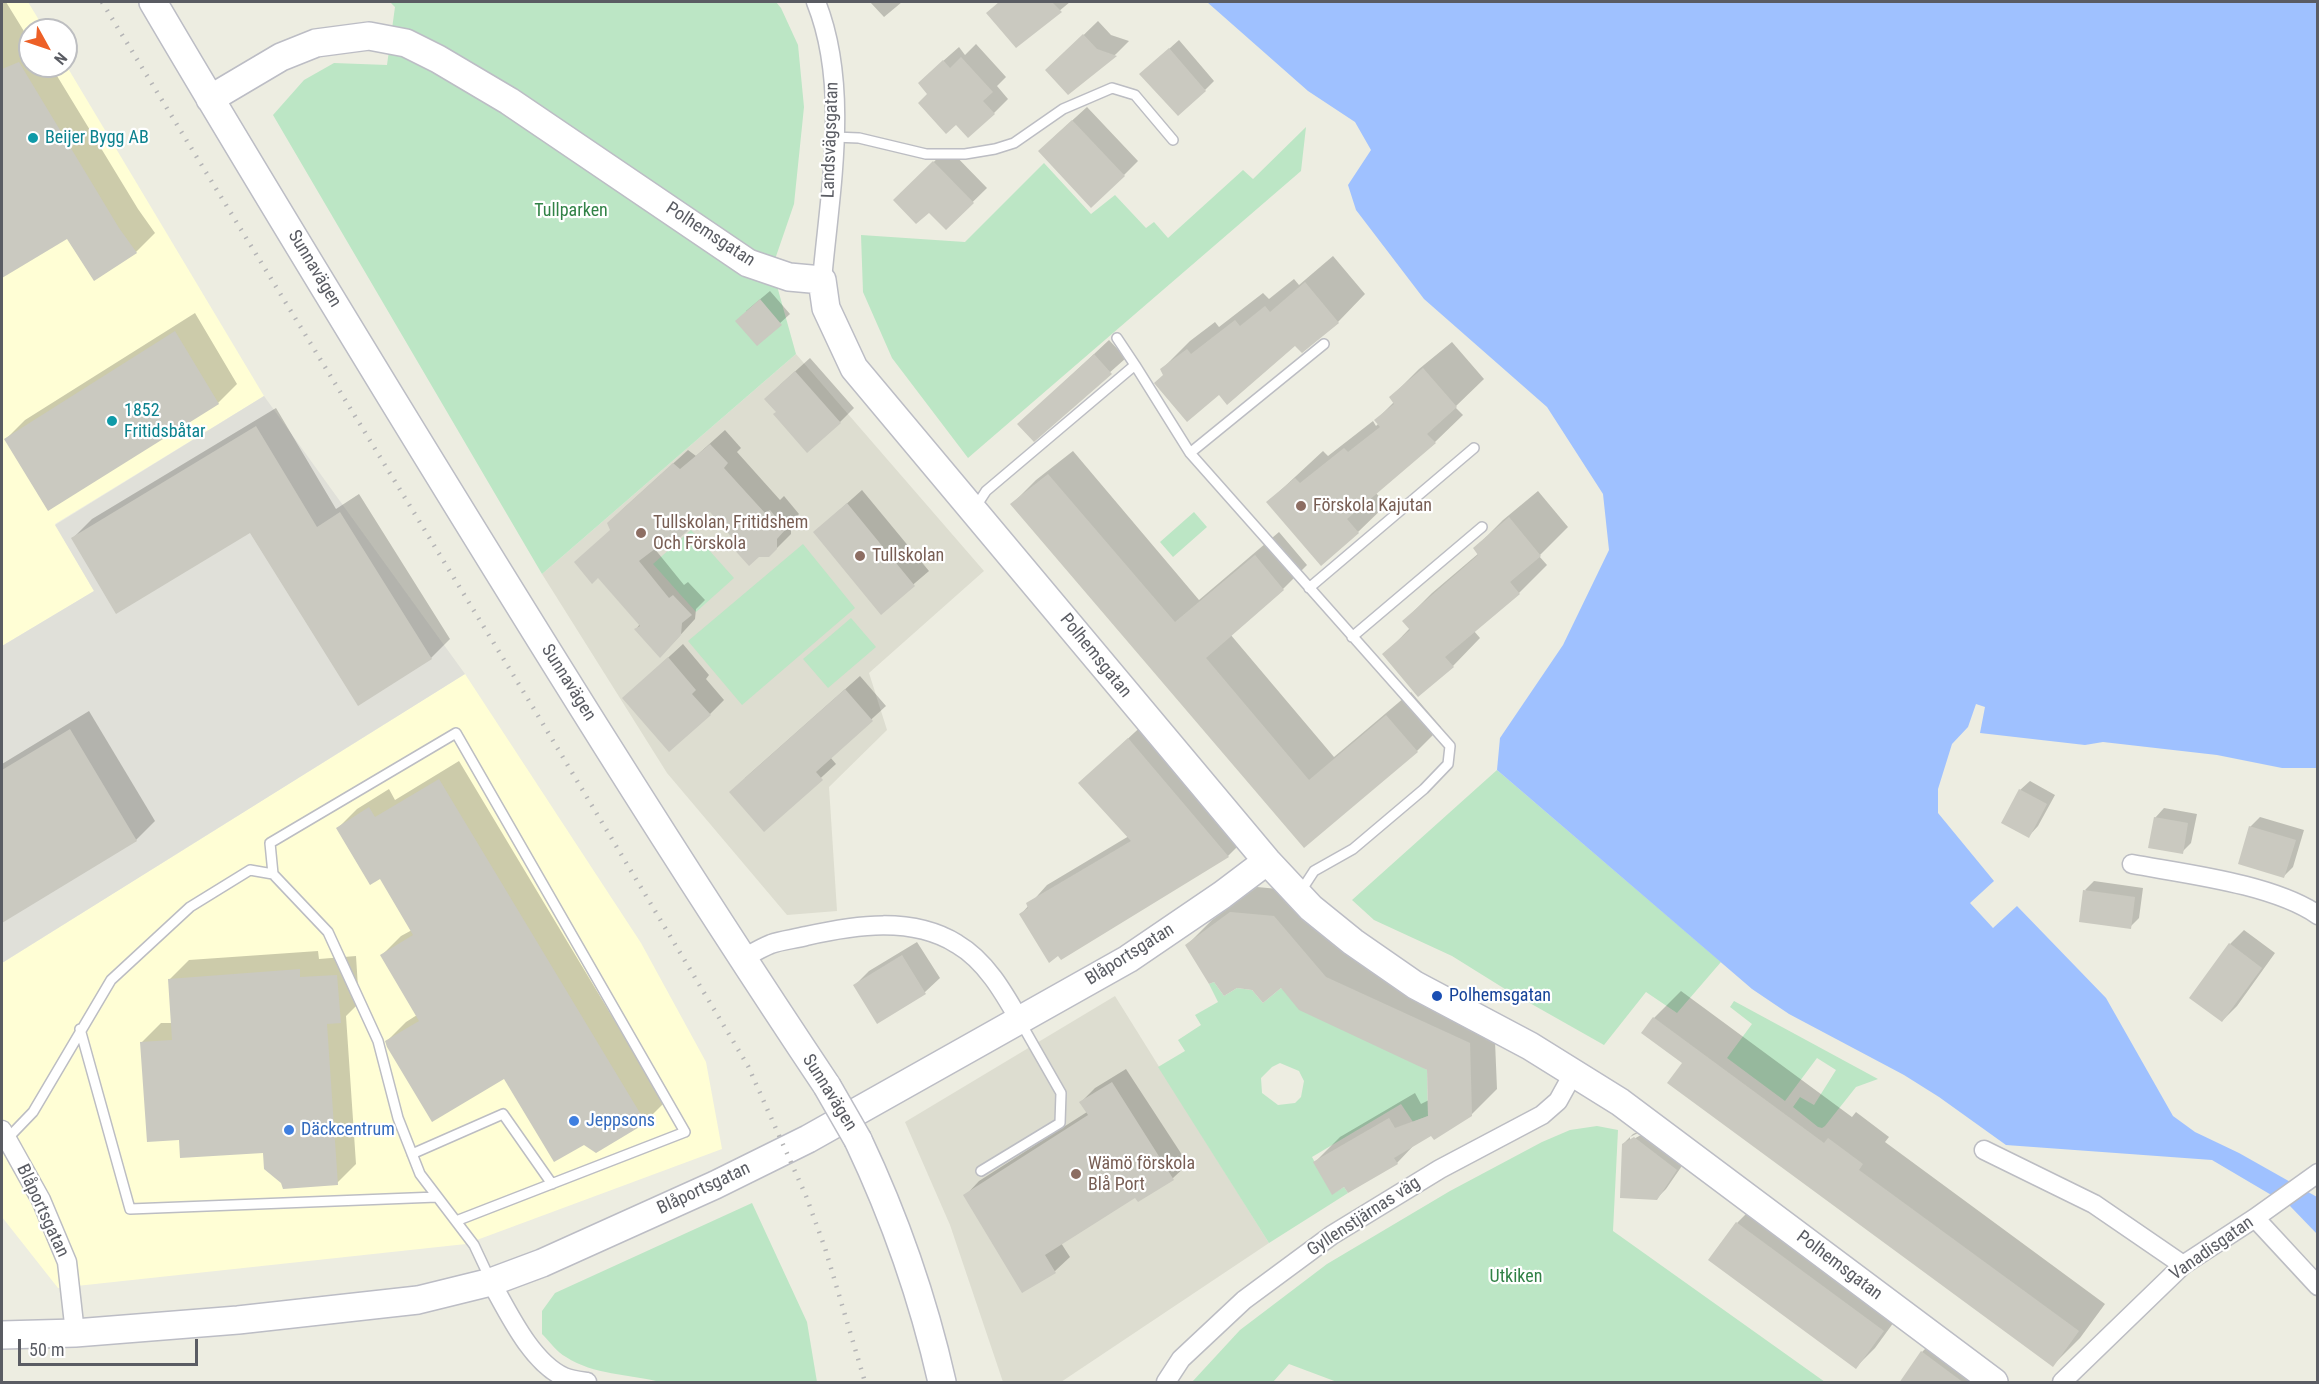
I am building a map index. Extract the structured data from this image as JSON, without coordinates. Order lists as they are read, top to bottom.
{
  "streets": {
    "street": [
      "Landsvägsgatan",
      "Polhemsgatan",
      "Sunnavägen",
      "Blåportsgatan",
      "Gyllenstjärnas väg",
      "Vanadisgatan"
    ]
  },
  "crossings": [
    ["Landsvägsgatan", "Polhemsgatan"],
    ["Polhemsgatan", "Sunnavägen"],
    ["Polhemsgatan", "Blåportsgatan"],
    ["Polhemsgatan", "Gyllenstjärnas väg"]
  ],
  "parks": ["Tullparken", "Utkiken"],
  "places": [
    "Beijer Bygg AB",
    "1852 Fritidsbåtar",
    "Förskola Kajutan",
    "Tullskolan, Fritidshem Och Förskola",
    "Tullskolan",
    "Polhemsgatan",
    "Jeppsons",
    "Däckcentrum",
    "Wämö förskola Blå Port"
  ],
  "scale_bar": "50 m",
  "north": "bottom right"
}
